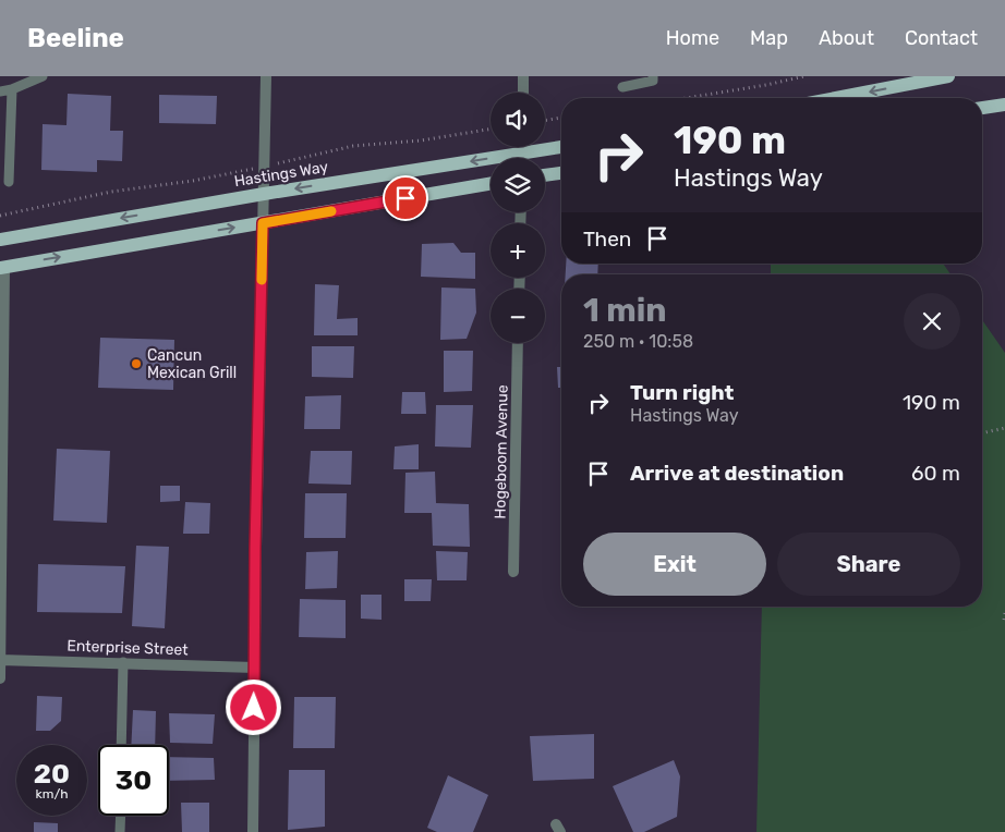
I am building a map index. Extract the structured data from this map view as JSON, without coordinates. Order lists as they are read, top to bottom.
{
  "streets": {
    "main road": ["Hastings Way"],
    "street": ["Hogeboom Avenue", "Enterprise Street"]
  },
  "places": ["Cancun Mexican Grill"],
  "page": {
    "header": "Beeline",
    "nav": [
      "Home",
      "Map",
      "About",
      "Contact"
    ],
    "map_buttons": ["+", "−"],
    "turn": ["190 m", "Hastings Way"],
    "then": "Then",
    "heading": ["1 min", "250 m · 10:58"],
    "list": [
      {
        "name": "Turn right",
        "note": "Hastings Way",
        "value": "190 m"
      },
      {
        "name": "Arrive at destination",
        "value": "60 m"
      }
    ],
    "buttons": ["Exit", "Share"],
    "speed": "20 km/h",
    "limit": "30"
  }
}
